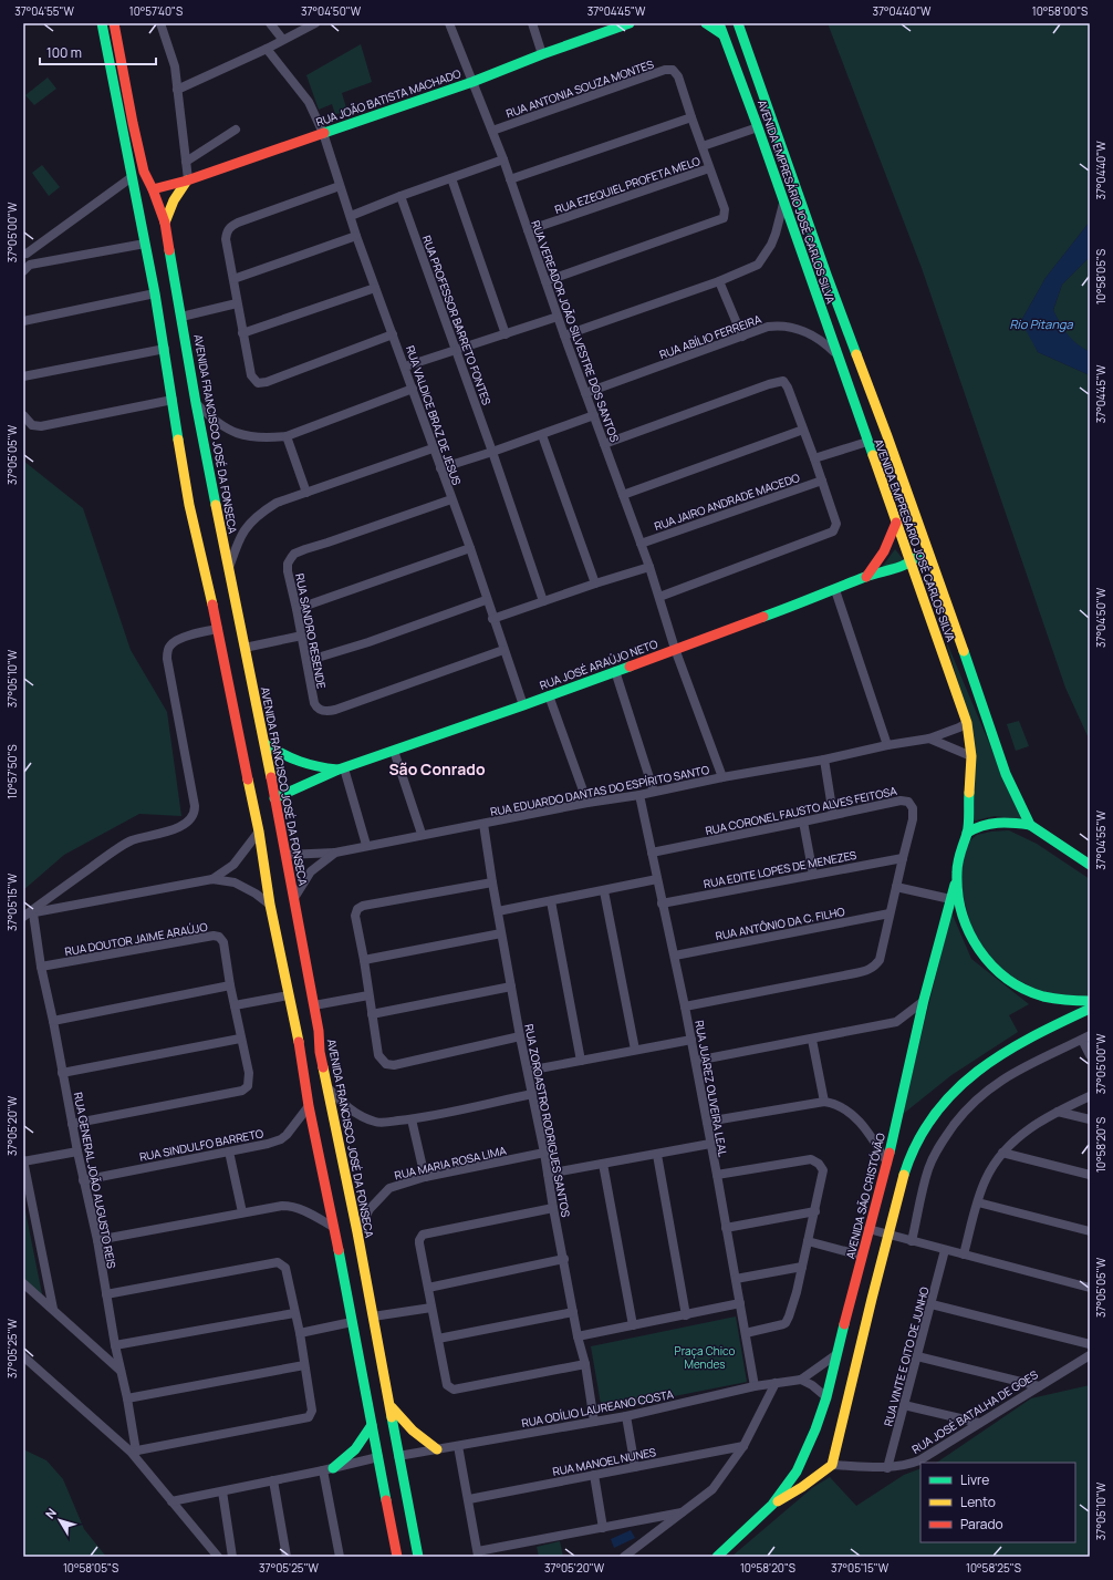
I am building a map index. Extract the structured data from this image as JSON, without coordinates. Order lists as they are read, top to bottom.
{
  "streets": {
    "main road": [
      "RUA JOÃO BATISTA MACHADO",
      "AVENIDA EMPRESÁRIO JOSÉ CARLOS SILVA",
      "AVENIDA FRANCISCO JOSÉ DA FONSECA",
      "RUA JOSÉ ARAÚJO NETO",
      "AVENIDA SÃO CRISTÓVÃO"
    ],
    "street": [
      "RUA ANTONIA SOUZA MONTES",
      "RUA EZEQUIEL PROFETA MELO",
      "RUA PROFESSOR BARRETO FONTES",
      "RUA VEREADOR JOÃO SILVESTRE DOS SANTOS",
      "RUA ABÍLIO FERREIRA",
      "RUA VALDICE BRAZ DE JESUS",
      "RUA JAIRO ANDRADE MACEDO",
      "RUA SANDRO RESENDE",
      "RUA EDUARDO DANTAS DO ESPÍRITO SANTO",
      "RUA CORONEL FAUSTO ALVES FEITOSA",
      "RUA EDITE LOPES DE MENEZES",
      "RUA ANTÔNIO DA C. FILHO",
      "RUA DOUTOR JAIME ARAÚJO",
      "RUA JUAREZ OLIVEIRA LEAL",
      "RUA ZOROASTRO RODRIGUES SANTOS",
      "RUA SINDULFO BARRETO",
      "RUA MARIA ROSA LIMA",
      "RUA GENERAL JOÃO AUGUSTO REIS",
      "RUA VINTE E OITO DE JUNHO",
      "RUA ODÍLIO LAUREANO COSTA",
      "RUA JOSÉ BATALHA DE GOES",
      "RUA MANOEL NUNES"
    ]
  },
  "crossings": [
    ["RUA ANTONIA SOUZA MONTES", "RUA EZEQUIEL PROFETA MELO"],
    ["RUA ANTONIA SOUZA MONTES", "RUA VEREADOR JOÃO SILVESTRE DOS SANTOS"],
    ["RUA JOÃO BATISTA MACHADO", "RUA VEREADOR JOÃO SILVESTRE DOS SANTOS"],
    ["RUA JOÃO BATISTA MACHADO", "RUA VALDICE BRAZ DE JESUS"],
    ["RUA JOÃO BATISTA MACHADO", "AVENIDA FRANCISCO JOSÉ DA FONSECA"],
    ["RUA EZEQUIEL PROFETA MELO", "RUA VEREADOR JOÃO SILVESTRE DOS SANTOS"],
    ["AVENIDA EMPRESÁRIO JOSÉ CARLOS SILVA", "RUA ABÍLIO FERREIRA"],
    ["AVENIDA EMPRESÁRIO JOSÉ CARLOS SILVA", "RUA JOSÉ ARAÚJO NETO"],
    ["AVENIDA EMPRESÁRIO JOSÉ CARLOS SILVA", "RUA EDUARDO DANTAS DO ESPÍRITO SANTO"],
    ["AVENIDA EMPRESÁRIO JOSÉ CARLOS SILVA", "AVENIDA SÃO CRISTÓVÃO"],
    ["RUA VEREADOR JOÃO SILVESTRE DOS SANTOS", "RUA ABÍLIO FERREIRA"],
    ["RUA VEREADOR JOÃO SILVESTRE DOS SANTOS", "RUA JAIRO ANDRADE MACEDO"],
    ["RUA VEREADOR JOÃO SILVESTRE DOS SANTOS", "RUA JOSÉ ARAÚJO NETO"],
    ["RUA VEREADOR JOÃO SILVESTRE DOS SANTOS", "RUA EDUARDO DANTAS DO ESPÍRITO SANTO"],
    ["RUA VALDICE BRAZ DE JESUS", "RUA SANDRO RESENDE"],
    ["RUA VALDICE BRAZ DE JESUS", "RUA JOSÉ ARAÚJO NETO"],
    ["AVENIDA FRANCISCO JOSÉ DA FONSECA", "RUA JOSÉ ARAÚJO NETO"],
    ["AVENIDA FRANCISCO JOSÉ DA FONSECA", "RUA EDUARDO DANTAS DO ESPÍRITO SANTO"],
    ["AVENIDA FRANCISCO JOSÉ DA FONSECA", "RUA SINDULFO BARRETO"],
    ["AVENIDA FRANCISCO JOSÉ DA FONSECA", "RUA MARIA ROSA LIMA"],
    ["AVENIDA FRANCISCO JOSÉ DA FONSECA", "RUA ODÍLIO LAUREANO COSTA"],
    ["RUA EDUARDO DANTAS DO ESPÍRITO SANTO", "RUA JUAREZ OLIVEIRA LEAL"],
    ["RUA EDUARDO DANTAS DO ESPÍRITO SANTO", "RUA ZOROASTRO RODRIGUES SANTOS"],
    ["RUA CORONEL FAUSTO ALVES FEITOSA", "RUA EDITE LOPES DE MENEZES"],
    ["RUA CORONEL FAUSTO ALVES FEITOSA", "RUA ANTÔNIO DA C. FILHO"],
    ["RUA CORONEL FAUSTO ALVES FEITOSA", "RUA JUAREZ OLIVEIRA LEAL"],
    ["RUA EDITE LOPES DE MENEZES", "RUA JUAREZ OLIVEIRA LEAL"],
    ["RUA ANTÔNIO DA C. FILHO", "RUA JUAREZ OLIVEIRA LEAL"],
    ["RUA DOUTOR JAIME ARAÚJO", "RUA GENERAL JOÃO AUGUSTO REIS"],
    ["RUA JUAREZ OLIVEIRA LEAL", "RUA ODÍLIO LAUREANO COSTA"],
    ["RUA ZOROASTRO RODRIGUES SANTOS", "RUA MARIA ROSA LIMA"],
    ["RUA ZOROASTRO RODRIGUES SANTOS", "RUA ODÍLIO LAUREANO COSTA"],
    ["RUA SINDULFO BARRETO", "RUA GENERAL JOÃO AUGUSTO REIS"],
    ["RUA VINTE E OITO DE JUNHO", "RUA JOSÉ BATALHA DE GOES"]
  ],
  "districts": ["São Conrado"],
  "water": ["Rio Pitanga"],
  "parks": ["Praça Chico Mendes"],
  "legend": ["Livre", "Lento", "Parado"],
  "scale_bar": "100 m",
  "north": "top left",
  "coordinates": [
    "37°04'55\"W",
    "10°57'40\"S",
    "37°04'50\"W",
    "37°04'45\"W",
    "37°04'40\"W",
    "10°58'00\"S",
    "37°05'00\"W",
    "10°58'05\"S",
    "37°05'05\"W",
    "37°05'10\"W",
    "10°57'50\"S",
    "37°05'15\"W",
    "37°05'20\"W",
    "10°58'20\"S",
    "37°05'25\"W",
    "10°58'25\"S"
  ]
}
